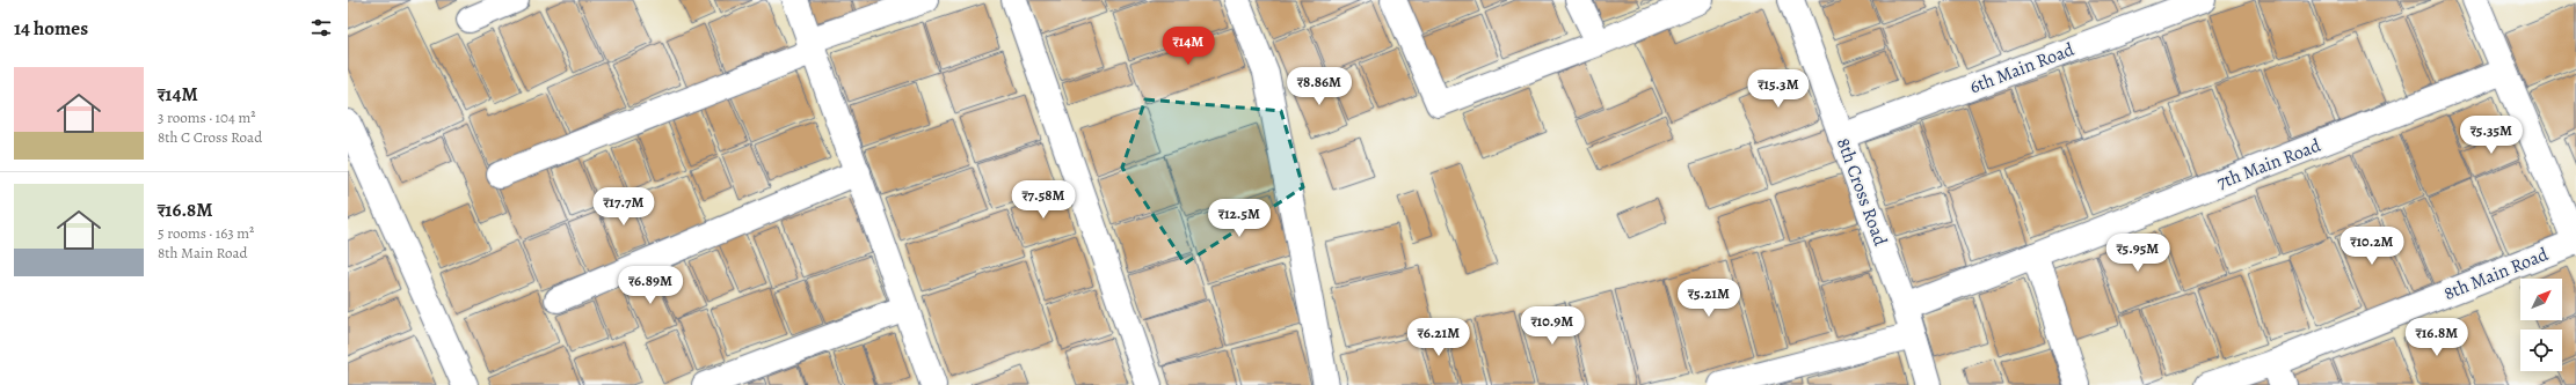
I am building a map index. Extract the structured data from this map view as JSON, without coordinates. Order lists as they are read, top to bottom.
{
  "streets": {
    "street": [
      "6th Main Road",
      "7th Main Road",
      "8th Cross Road",
      "8th Main Road"
    ]
  },
  "crossings": [
    ["6th Main Road", "8th Cross Road"],
    ["7th Main Road", "8th Cross Road"]
  ],
  "north": "top right",
  "page": {
    "heading": "14 homes",
    "price": [
      "₹14M",
      "₹8.86M",
      "₹15.3M",
      "₹5.35M",
      "₹7.58M",
      "₹17.7M",
      "₹12.5M",
      "₹10.2M",
      "₹5.95M",
      "₹6.89M",
      "₹5.21M",
      "₹10.9M",
      "₹6.21M",
      "₹16.8M"
    ],
    "list": [
      {
        "name": "₹14M",
        "note": "3 rooms · 104 m² · 8th C Cross Road"
      },
      {
        "name": "₹16.8M",
        "note": "5 rooms · 163 m² · 8th Main Road"
      }
    ]
  }
}
